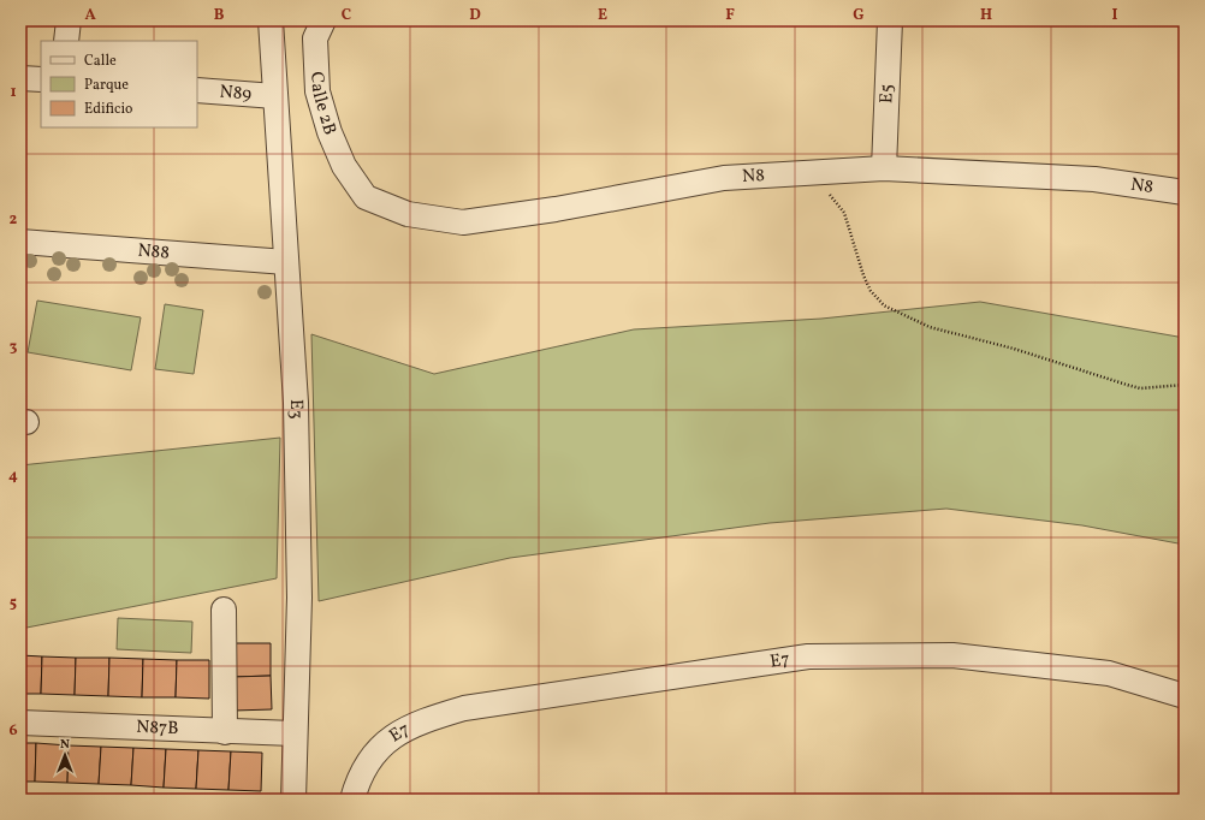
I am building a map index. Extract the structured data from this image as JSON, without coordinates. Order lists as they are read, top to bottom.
{
  "streets": {
    "street": [
      "N89",
      "E5",
      "Calle 2B",
      "N8",
      "N88",
      "E3",
      "E7",
      "N87B"
    ]
  },
  "crossings": [
    ["N89", "E3"],
    ["E5", "N8"],
    ["Calle 2B", "N8"],
    ["N88", "E3"],
    ["E3", "N87B"]
  ],
  "legend": ["Calle", "Parque", "Edificio"],
  "north": "top",
  "grid": {
    "columns": [
      "A",
      "B",
      "C",
      "D",
      "E",
      "F",
      "G",
      "H",
      "I"
    ],
    "rows": [
      "1",
      "2",
      "3",
      "4",
      "5",
      "6"
    ]
  }
}
